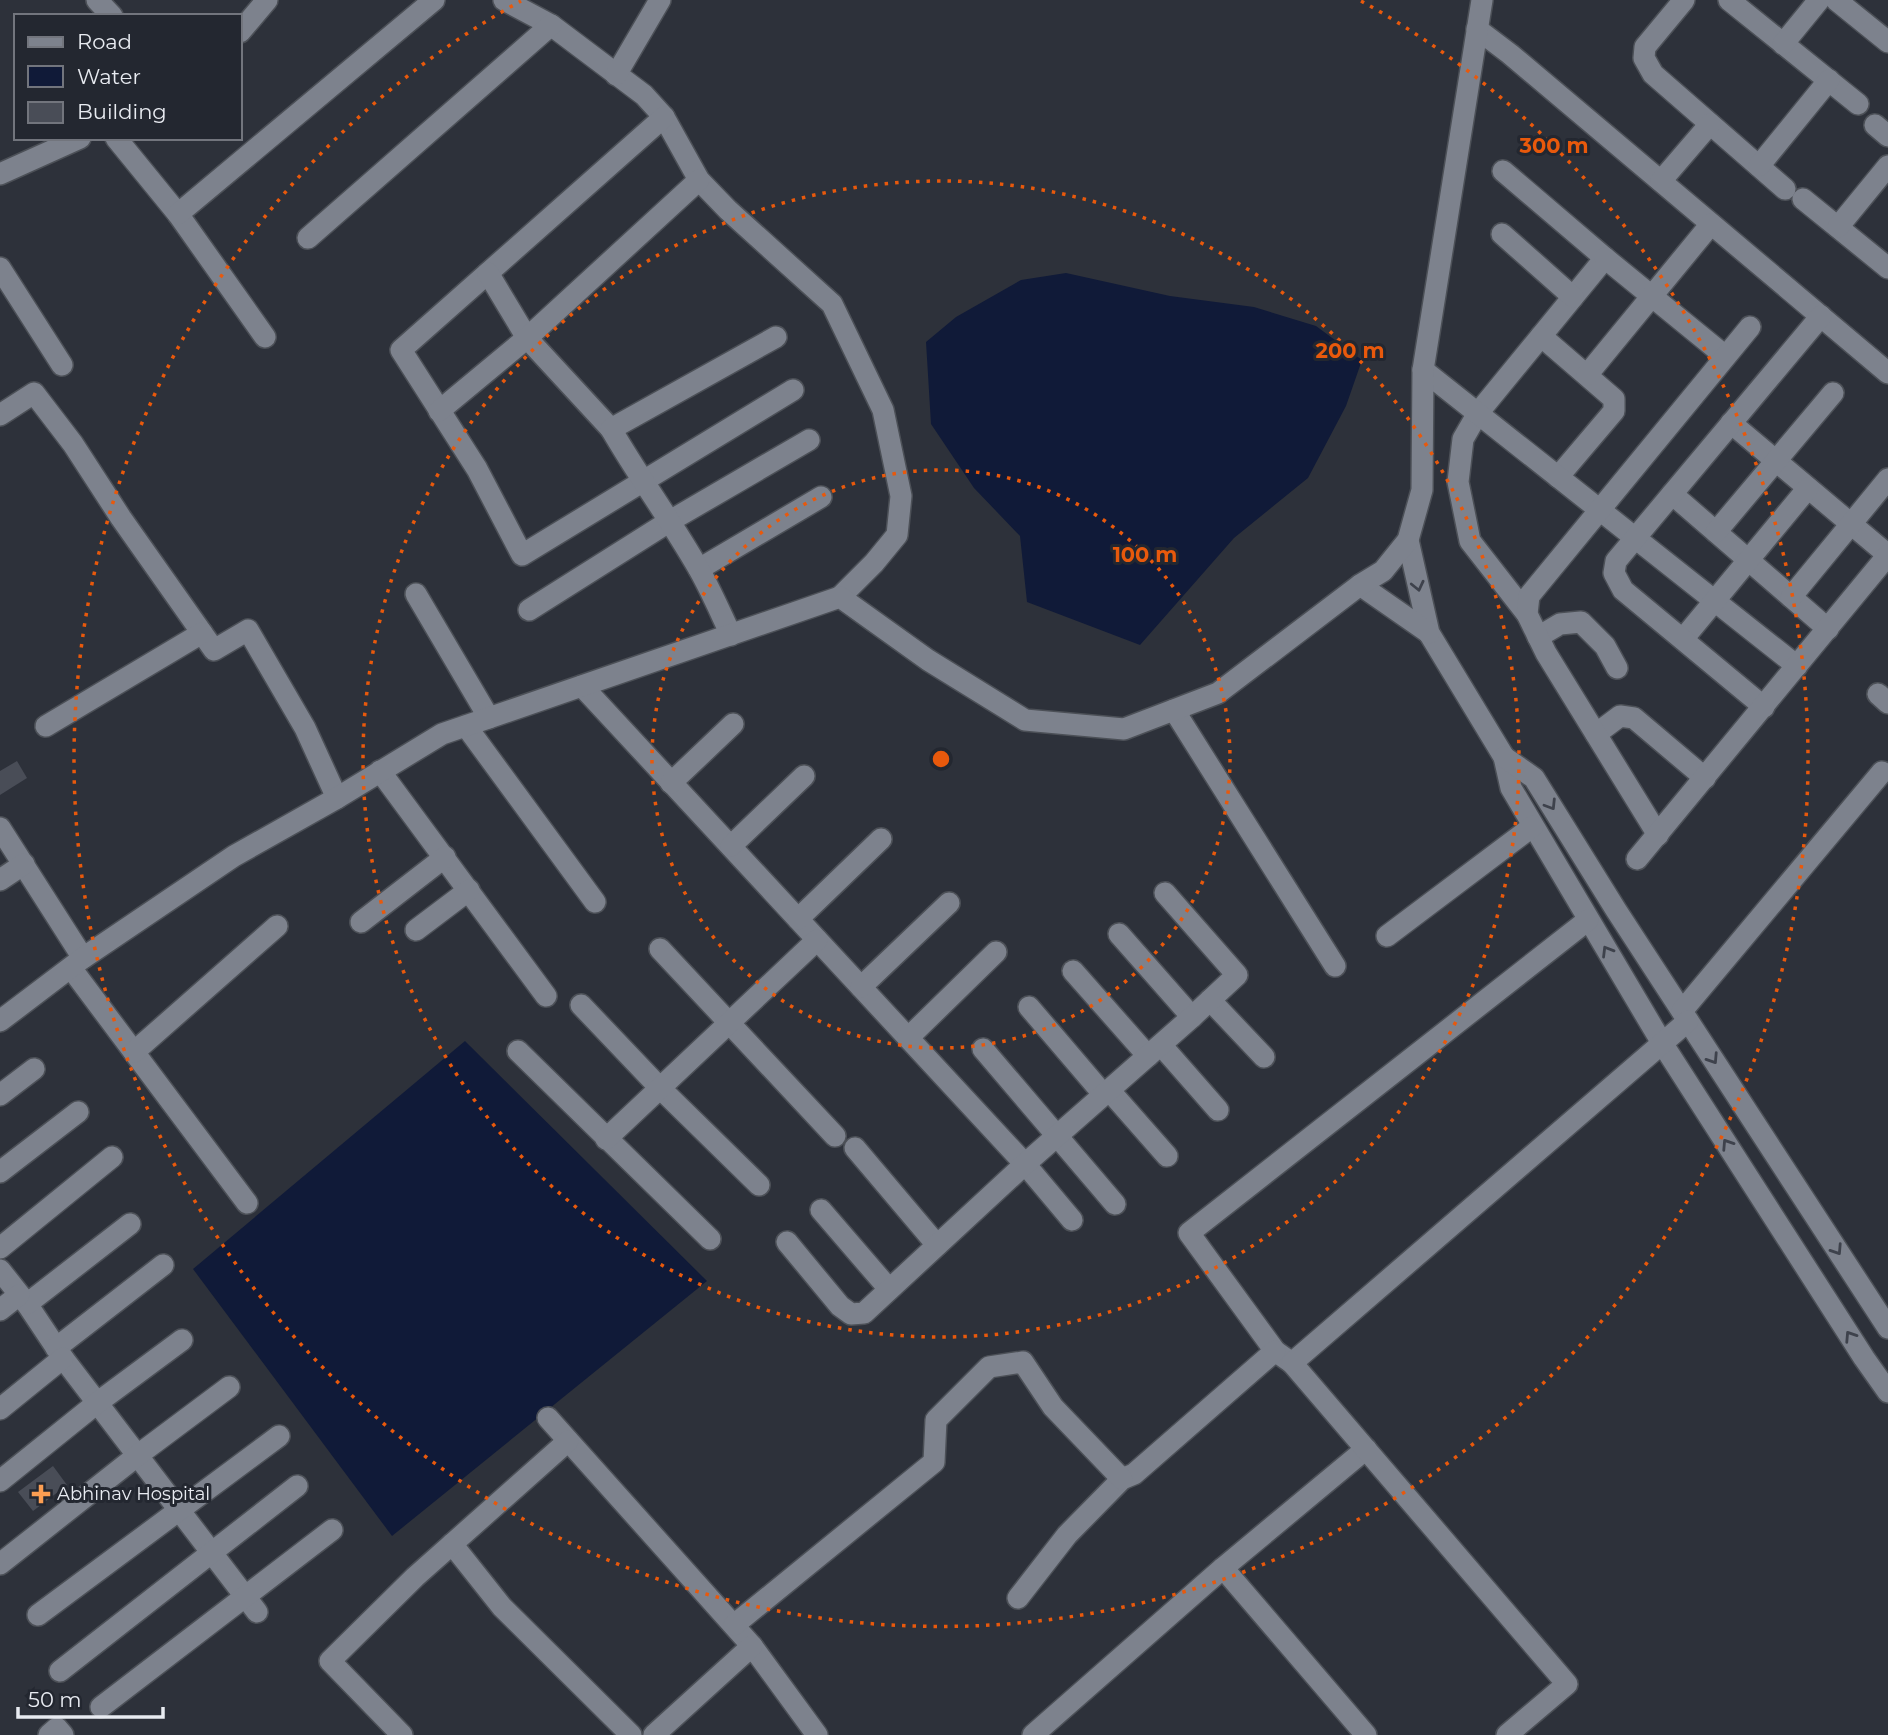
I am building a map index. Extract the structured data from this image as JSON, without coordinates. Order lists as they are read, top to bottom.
{
  "places": {
    "health": ["Abhinav Hospital"]
  },
  "legend": ["Road", "Water", "Building"],
  "scale_bar": "50 m",
  "rings": ["300 m", "200 m", "100 m"]
}
